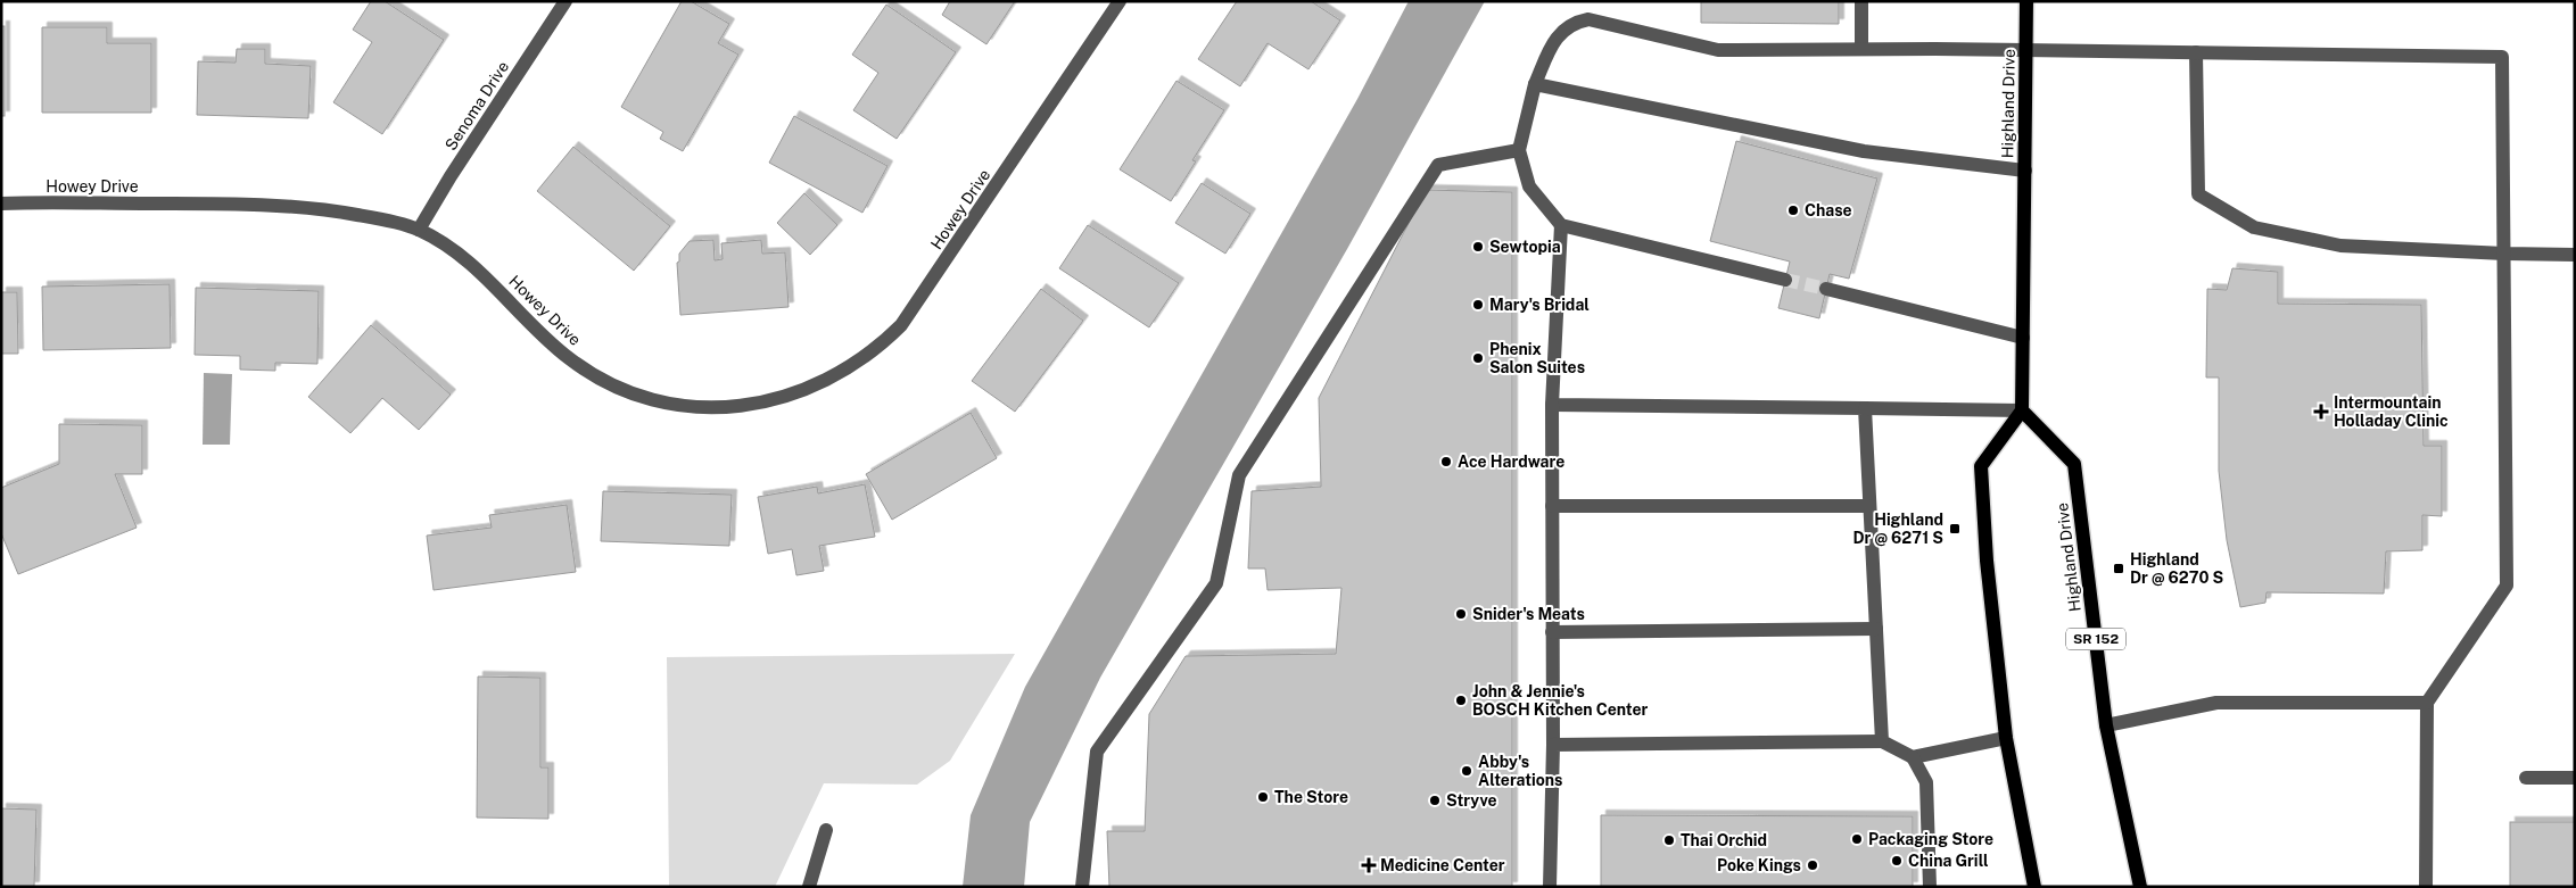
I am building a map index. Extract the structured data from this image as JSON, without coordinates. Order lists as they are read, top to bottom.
{
  "streets": {
    "main road": ["Highland Drive", "SR 152"],
    "street": ["Senoma Drive", "Howey Drive"]
  },
  "crossings": [
    ["Senoma Drive", "Howey Drive"]
  ],
  "places": {
    "other": [
      "Chase",
      "Sewtopia",
      "Mary's Bridal",
      "Phenix Salon Suites",
      "Ace Hardware",
      "Snider's Meats",
      "John & Jennie's BOSCH Kitchen Center",
      "Abby's Alterations",
      "The Store",
      "Stryve",
      "Packaging Store",
      "Thai Orchid",
      "China Grill",
      "Poke Kings"
    ],
    "health": ["Intermountain Holladay Clinic", "Medicine Center"],
    "transit": ["Highland Dr @ 6271 S", "Highland Dr @ 6270 S"]
  }
}
